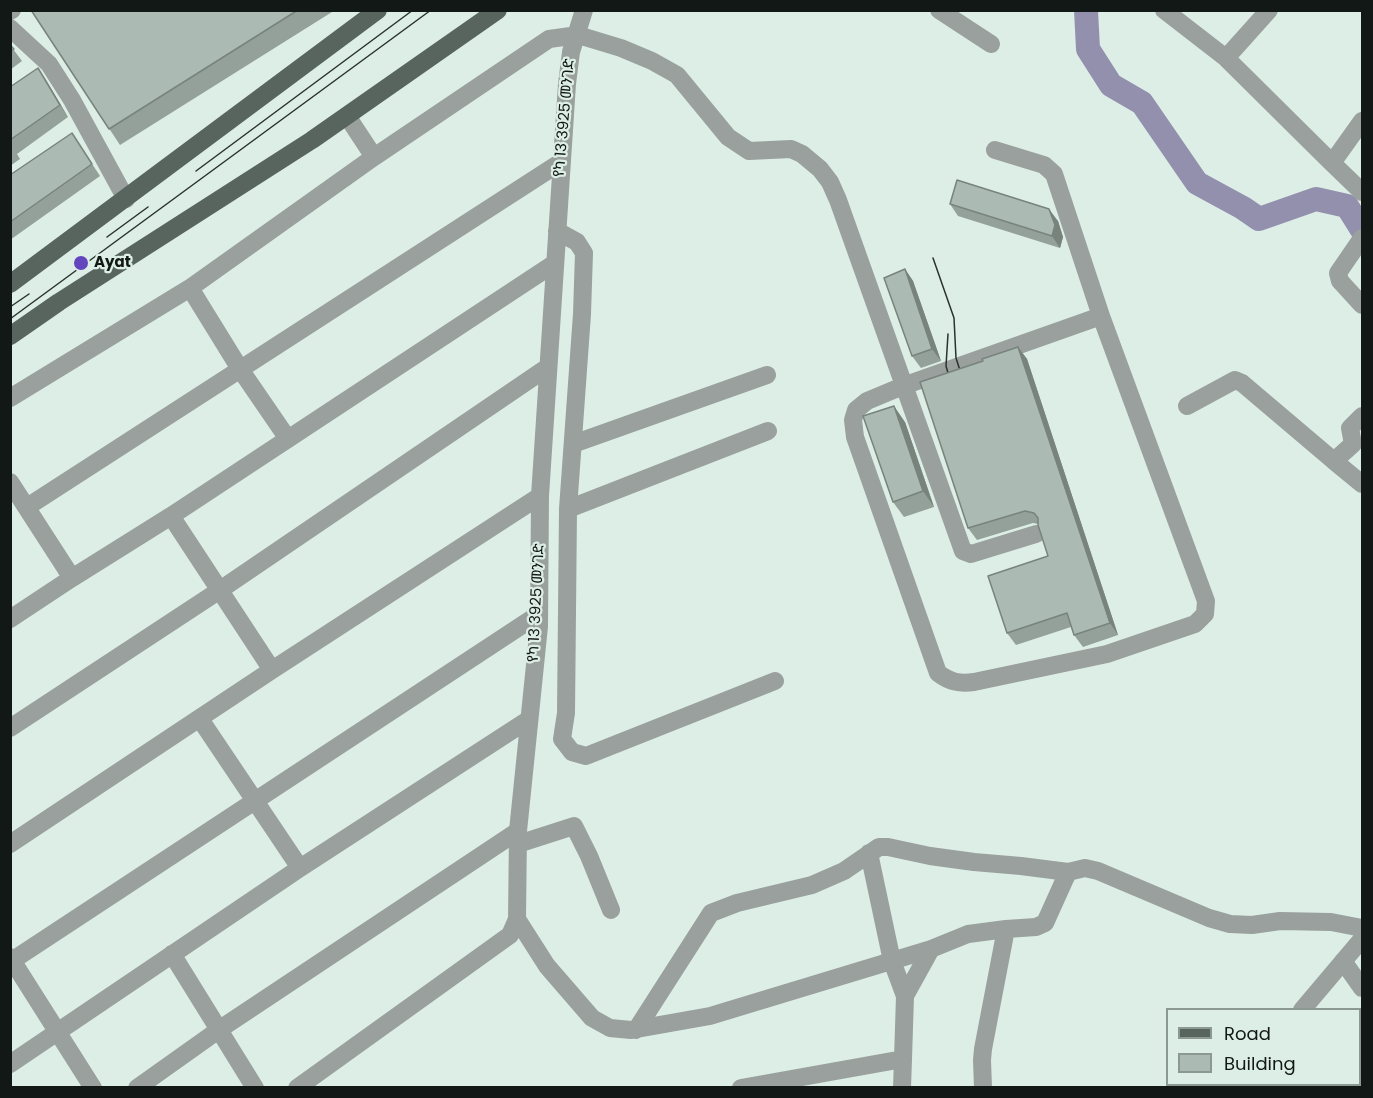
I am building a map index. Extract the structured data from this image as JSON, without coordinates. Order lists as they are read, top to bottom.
{
  "streets": {
    "street": ["የካ 13 3925 መንገድ"]
  },
  "places": ["Ayat"],
  "legend": ["Road", "Building"]
}
